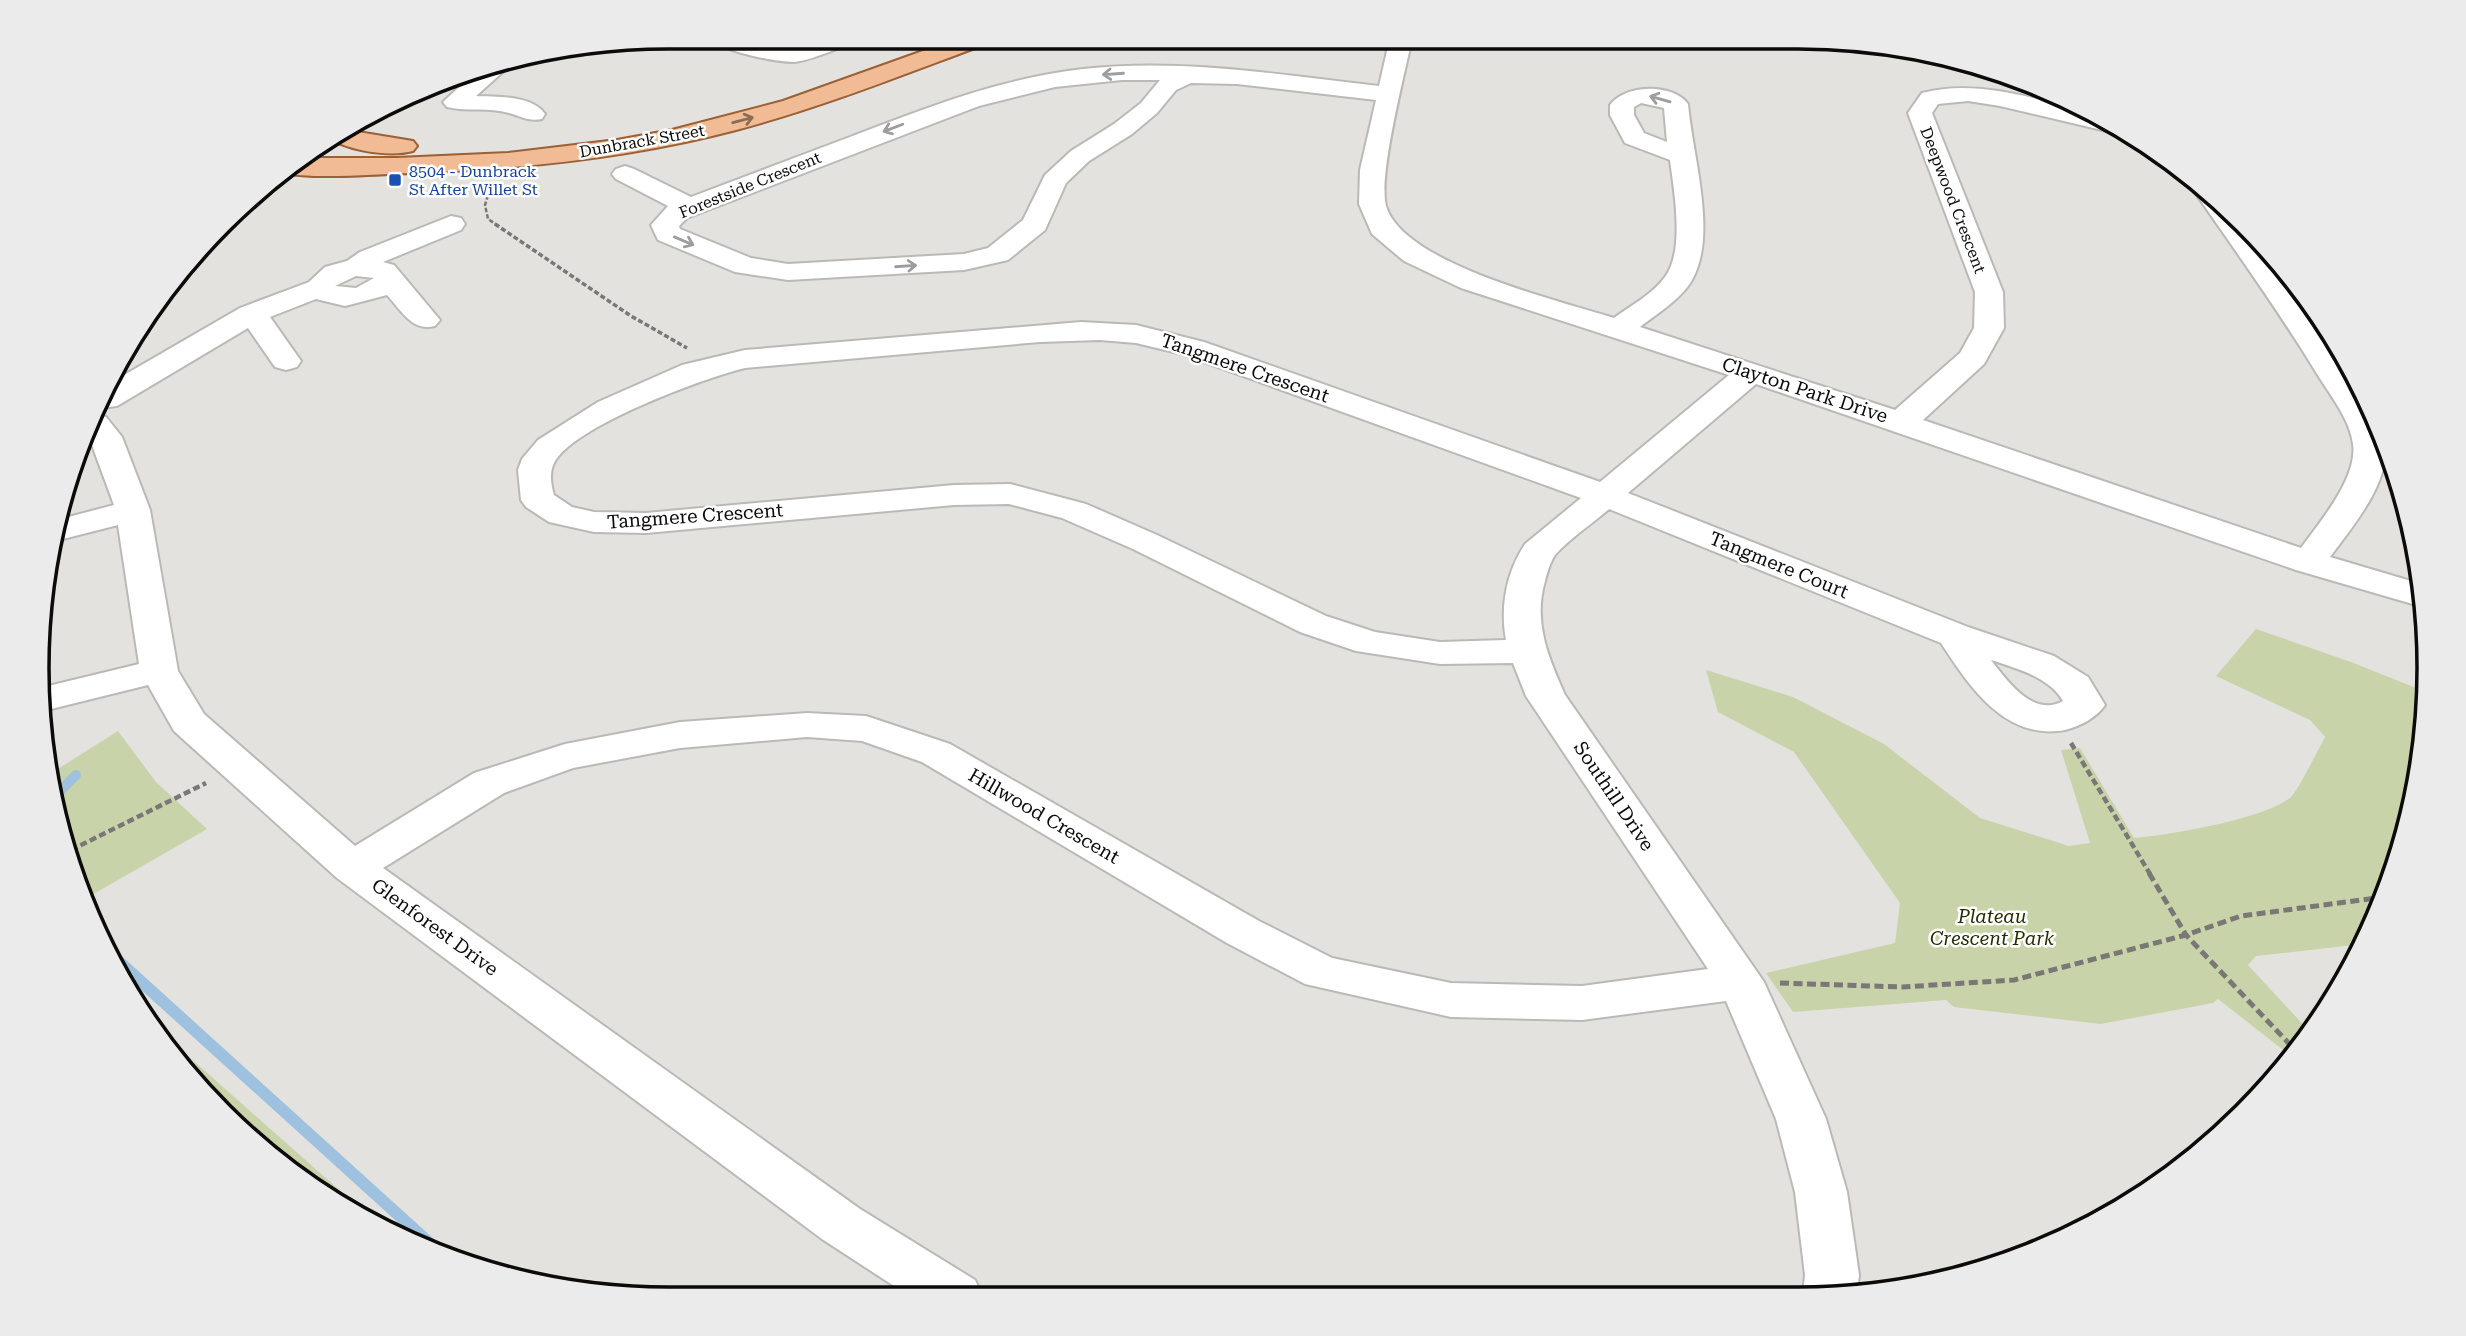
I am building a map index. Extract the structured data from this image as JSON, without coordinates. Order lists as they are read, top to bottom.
{
  "streets": {
    "main road": ["Dunbrack Street"],
    "street": [
      "Forestside Crescent",
      "Deepwood Crescent",
      "Tangmere Crescent",
      "Clayton Park Drive",
      "Tangmere Court",
      "Southill Drive",
      "Hillwood Crescent",
      "Glenforest Drive"
    ]
  },
  "crossings": [
    ["Forestside Crescent", "Clayton Park Drive"],
    ["Deepwood Crescent", "Clayton Park Drive"],
    ["Tangmere Crescent", "Tangmere Court"],
    ["Tangmere Crescent", "Southill Drive"],
    ["Clayton Park Drive", "Southill Drive"],
    ["Tangmere Court", "Southill Drive"],
    ["Southill Drive", "Hillwood Crescent"],
    ["Hillwood Crescent", "Glenforest Drive"]
  ],
  "parks": ["Plateau Crescent Park"],
  "places": {
    "transit": ["8504 - Dunbrack St After Willet St"]
  }
}
